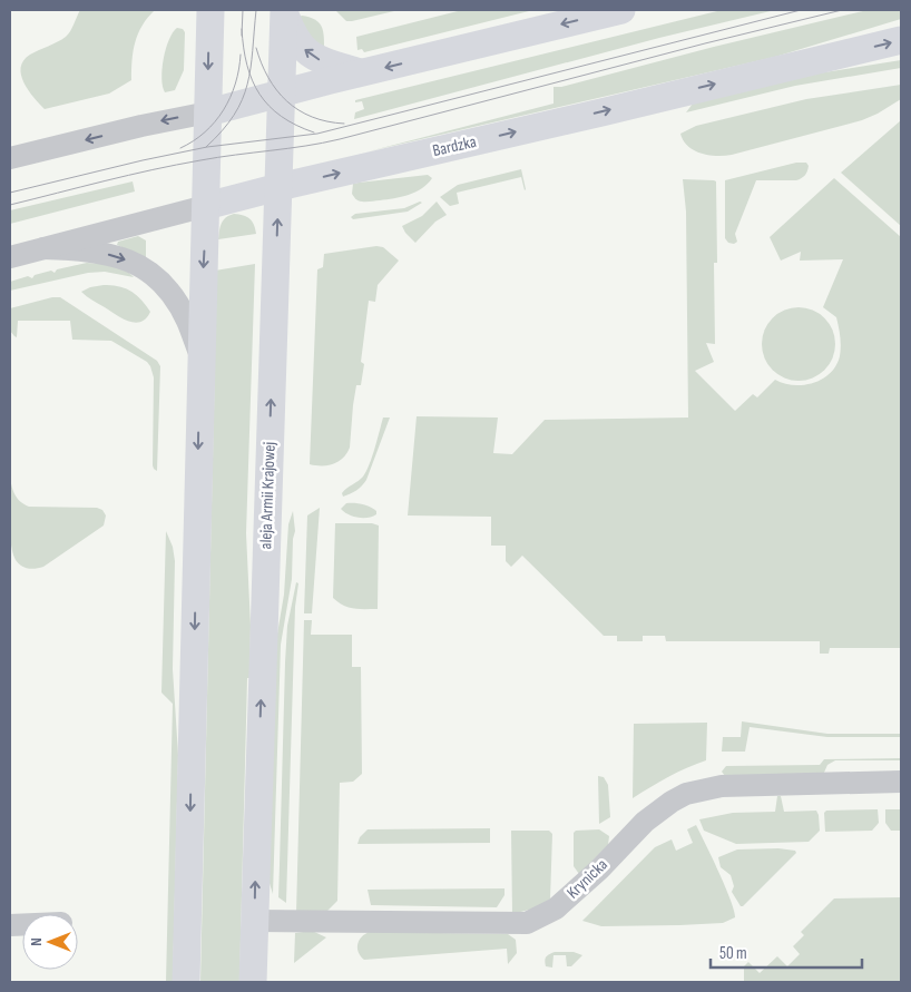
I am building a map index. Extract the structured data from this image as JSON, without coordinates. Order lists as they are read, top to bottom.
{
  "streets": {
    "main road": ["Bardzka", "aleja Armii Krajowej"],
    "street": ["Krynicka"]
  },
  "crossings": [
    ["Bardzka", "aleja Armii Krajowej"],
    ["aleja Armii Krajowej", "Krynicka"]
  ],
  "scale_bar": "50 m",
  "north": "left"
}
